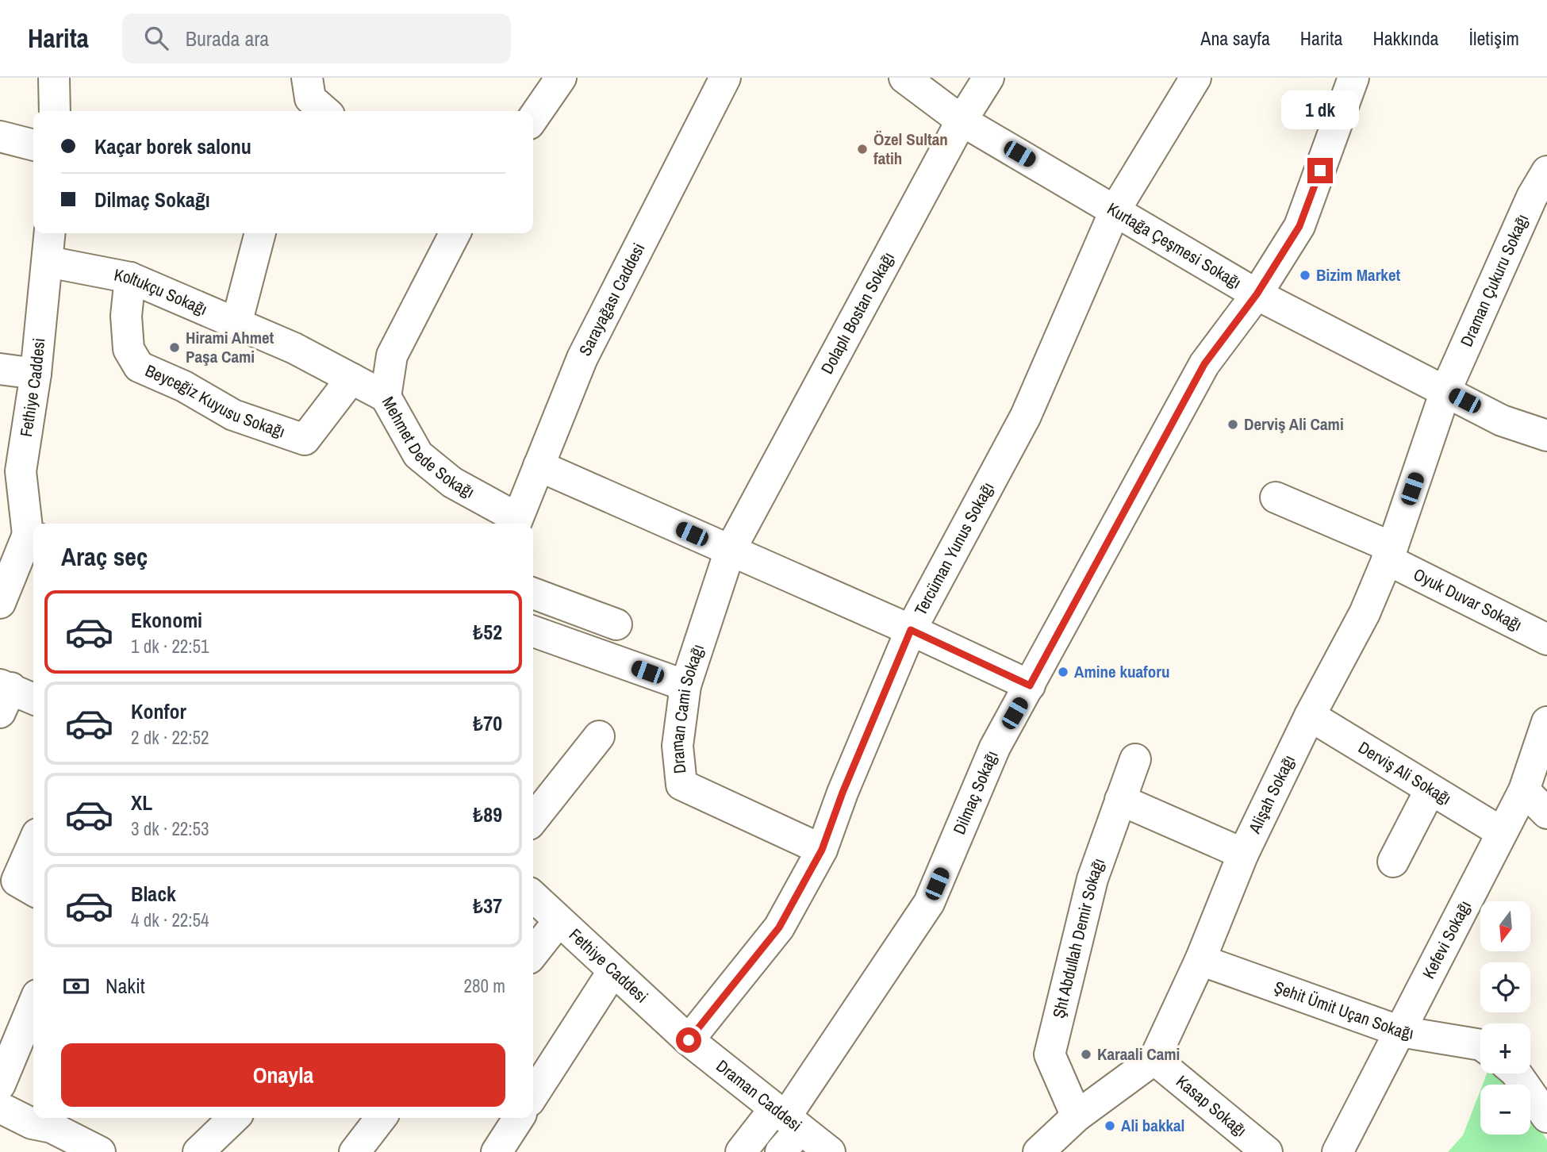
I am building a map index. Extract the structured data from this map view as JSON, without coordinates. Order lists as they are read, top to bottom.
{
  "streets": {
    "street": [
      "Kurtağa Çeşmesi Sokağı",
      "Draman Çukuru Sokağı",
      "Koltukçu Sokağı",
      "Sarayağası Caddesi",
      "Dolaplı Bostan Sokağı",
      "Fethiye Caddesi",
      "Beyceğiz Kuyusu Sokağı",
      "Mehmet Dede Sokağı",
      "Tercüman Yunus Sokağı",
      "Oyuk Duvar Sokağı",
      "Draman Cami Sokağı",
      "Derviş Ali Sokağı",
      "Dilmaç Sokağı",
      "Alişah Sokağı",
      "Şht Abdullah Demir Sokağı",
      "Kefevi Sokağı",
      "Şehit Ümit Uçan Sokağı",
      "Draman Caddesi",
      "Kasap Sokağı"
    ]
  },
  "crossings": [
    ["Kurtağa Çeşmesi Sokağı", "Draman Çukuru Sokağı"],
    ["Kurtağa Çeşmesi Sokağı", "Dolaplı Bostan Sokağı"],
    ["Kurtağa Çeşmesi Sokağı", "Tercüman Yunus Sokağı"],
    ["Kurtağa Çeşmesi Sokağı", "Dilmaç Sokağı"],
    ["Kurtağa Çeşmesi Sokağı", "Alişah Sokağı"],
    ["Draman Çukuru Sokağı", "Alişah Sokağı"],
    ["Koltukçu Sokağı", "Fethiye Caddesi"],
    ["Koltukçu Sokağı", "Beyceğiz Kuyusu Sokağı"],
    ["Koltukçu Sokağı", "Mehmet Dede Sokağı"],
    ["Sarayağası Caddesi", "Mehmet Dede Sokağı"],
    ["Dolaplı Bostan Sokağı", "Draman Cami Sokağı"],
    ["Fethiye Caddesi", "Tercüman Yunus Sokağı"],
    ["Fethiye Caddesi", "Draman Caddesi"],
    ["Tercüman Yunus Sokağı", "Draman Cami Sokağı"],
    ["Tercüman Yunus Sokağı", "Draman Caddesi"],
    ["Oyuk Duvar Sokağı", "Alişah Sokağı"],
    ["Derviş Ali Sokağı", "Alişah Sokağı"],
    ["Derviş Ali Sokağı", "Kefevi Sokağı"],
    ["Dilmaç Sokağı", "Draman Caddesi"],
    ["Alişah Sokağı", "Şht Abdullah Demir Sokağı"],
    ["Alişah Sokağı", "Şehit Ümit Uçan Sokağı"],
    ["Alişah Sokağı", "Kasap Sokağı"],
    ["Kefevi Sokağı", "Şehit Ümit Uçan Sokağı"]
  ],
  "places": [
    "Özel Sultan fatih",
    "Bizim Market",
    "Hirami Ahmet Paşa Cami",
    "Derviş Ali Cami",
    "Amine kuaforu",
    "Karaali Cami",
    "Ali bakkal"
  ],
  "north": "bottom",
  "page": {
    "header": "Harita",
    "search": "Burada ara",
    "nav": [
      "Ana sayfa",
      "Harita",
      "Hakkında",
      "İletişim"
    ],
    "bubble": "1 dk",
    "banner": ["Kaçar borek salonu", "Dilmaç Sokağı"],
    "heading": "Araç seç",
    "list": [
      {
        "name": "Ekonomi",
        "note": "1 dk · 22:51",
        "value": "₺52"
      },
      {
        "name": "Konfor",
        "note": "2 dk · 22:52",
        "value": "₺70"
      },
      {
        "name": "XL",
        "note": "3 dk · 22:53",
        "value": "₺89"
      },
      {
        "name": "Black",
        "note": "4 dk · 22:54",
        "value": "₺37"
      }
    ],
    "map_buttons": ["+", "−"],
    "pay": ["Nakit", "280 m"],
    "buttons": "Onayla"
  }
}
